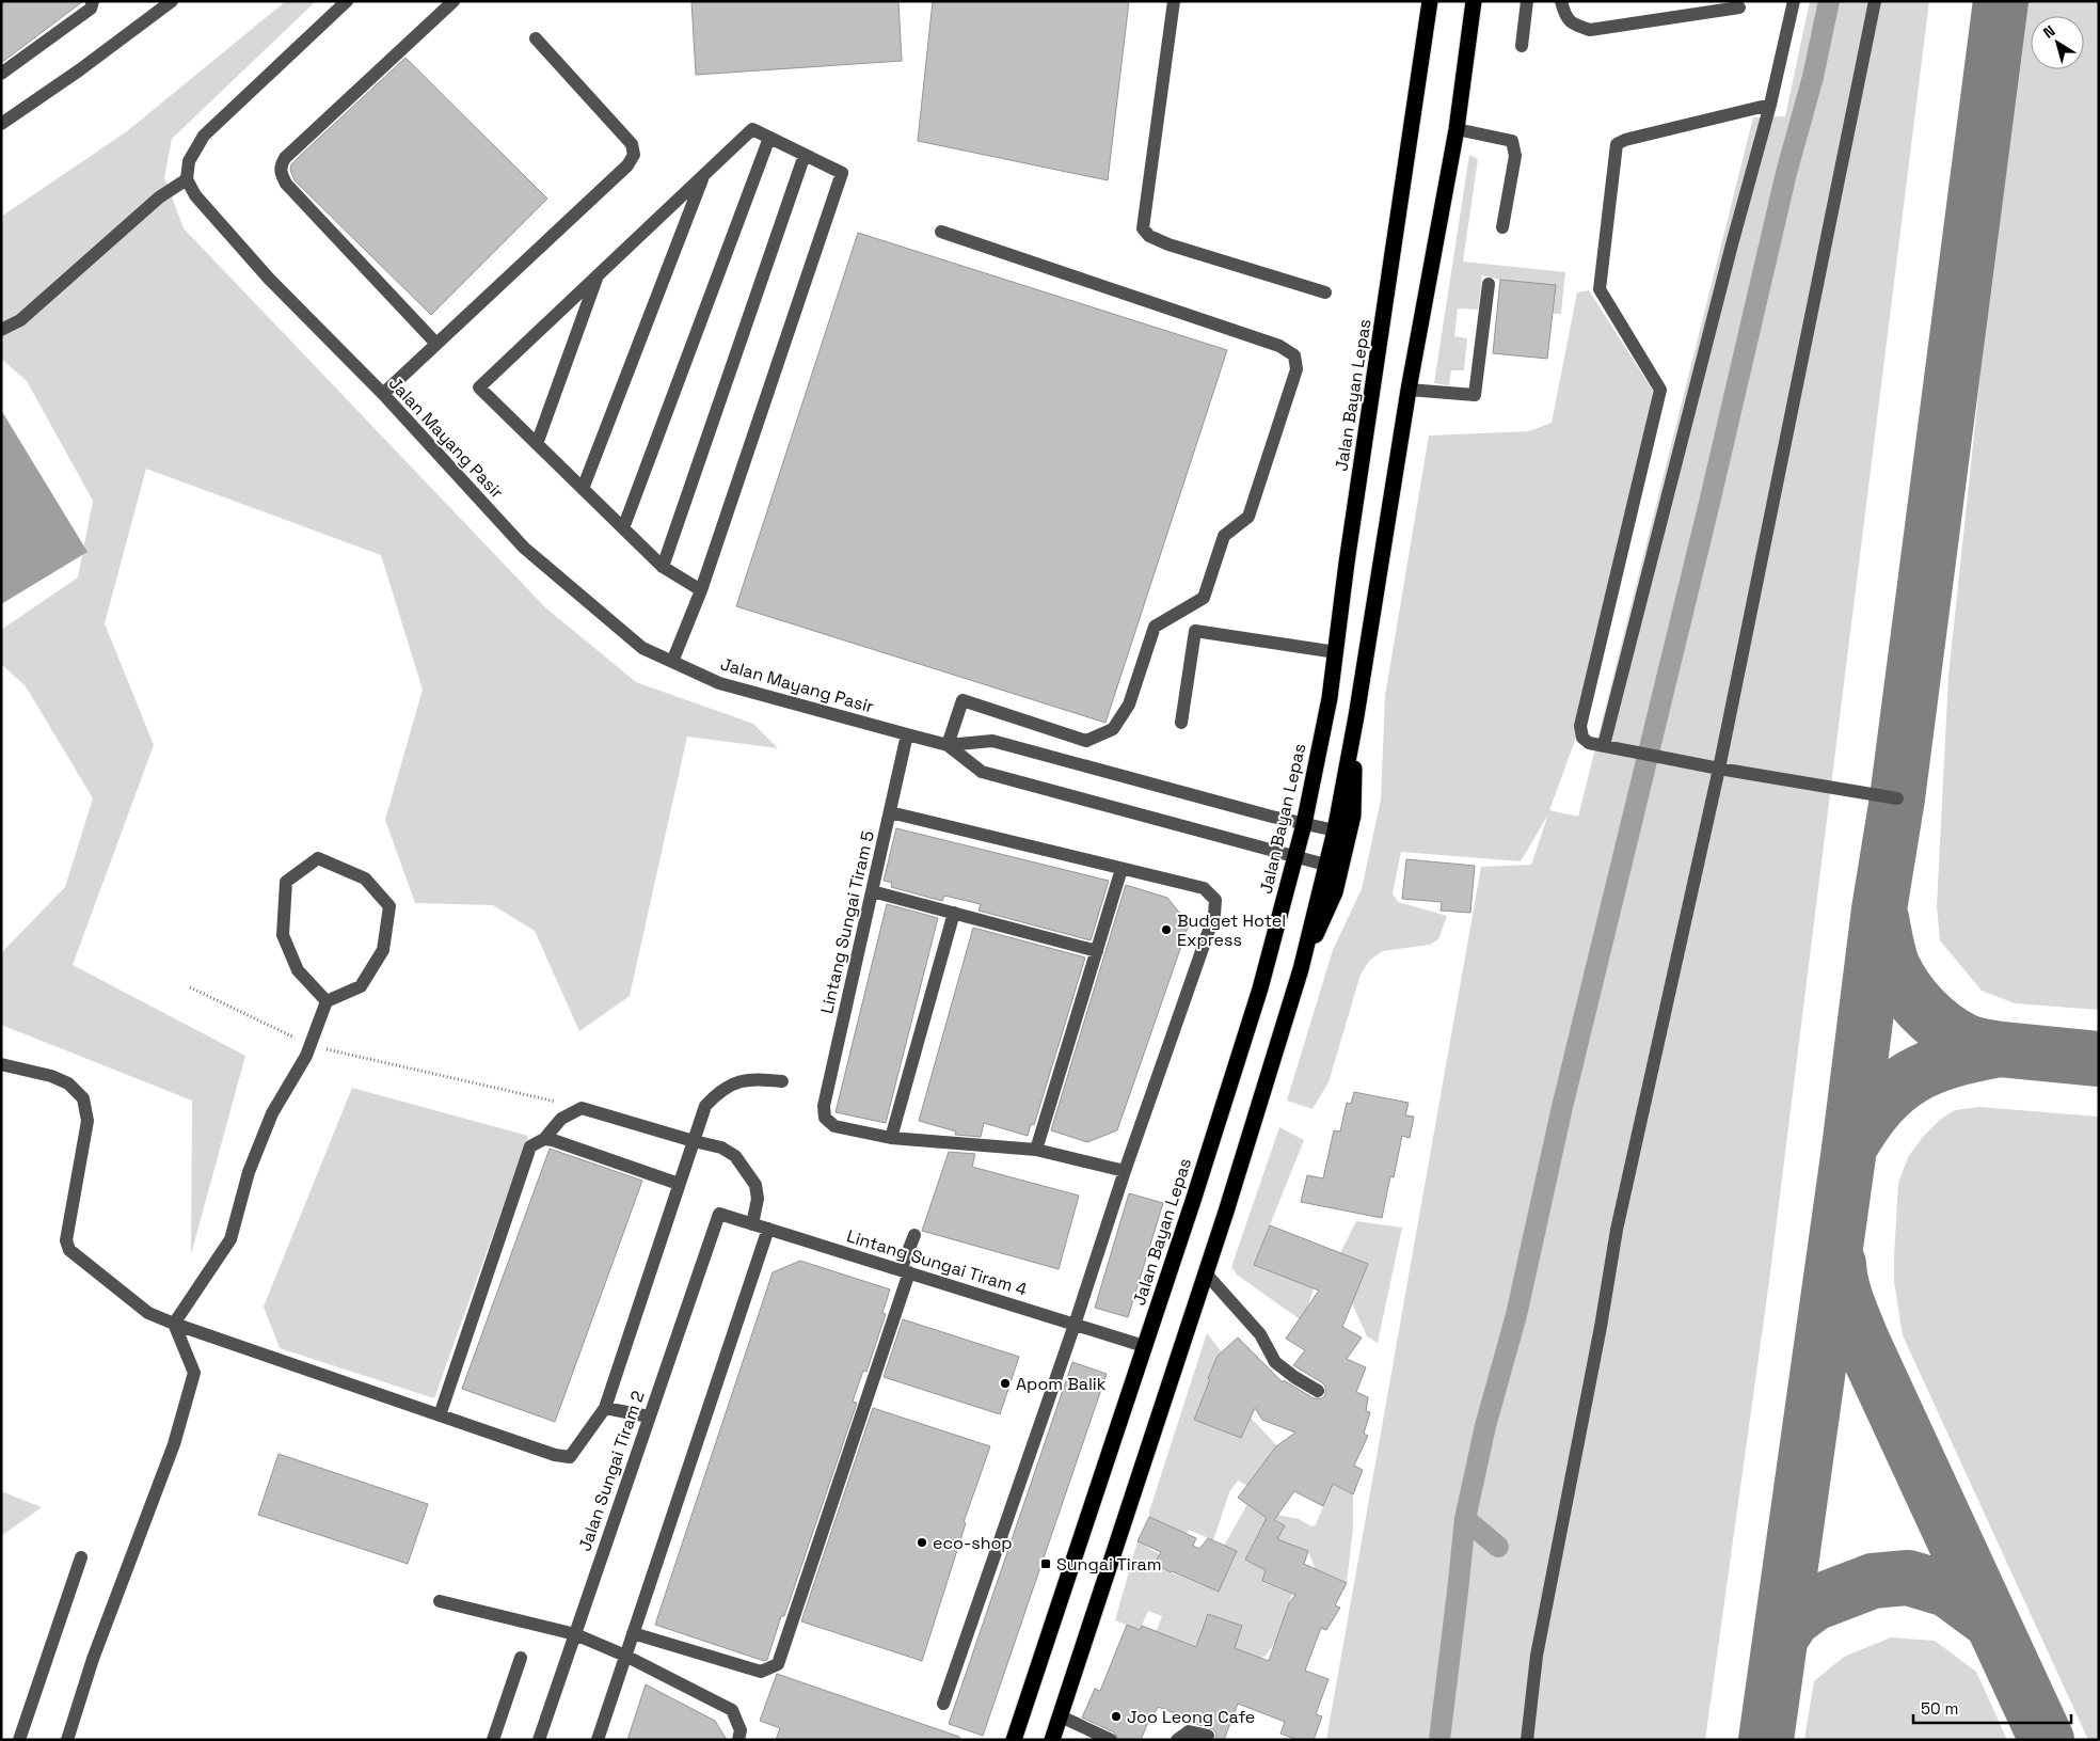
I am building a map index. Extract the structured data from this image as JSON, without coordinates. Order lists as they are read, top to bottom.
{
  "streets": {
    "highway": ["Jalan Bayan Lepas"],
    "street": [
      "Jalan Mayang Pasir",
      "Lintang Sungai Tiram 5",
      "Lintang Sungai Tiram 4",
      "Jalan Sungai Tiram 2"
    ]
  },
  "crossings": [
    ["Jalan Bayan Lepas", "Jalan Mayang Pasir"],
    ["Jalan Bayan Lepas", "Lintang Sungai Tiram 4"],
    ["Jalan Mayang Pasir", "Lintang Sungai Tiram 5"],
    ["Lintang Sungai Tiram 4", "Jalan Sungai Tiram 2"]
  ],
  "places": {
    "other": [
      "Budget Hotel Express",
      "Apom Balik",
      "eco-shop",
      "Joo Leong Cafe"
    ],
    "transit": ["Sungai Tiram"]
  },
  "scale_bar": "50 m",
  "north": "top left"
}
